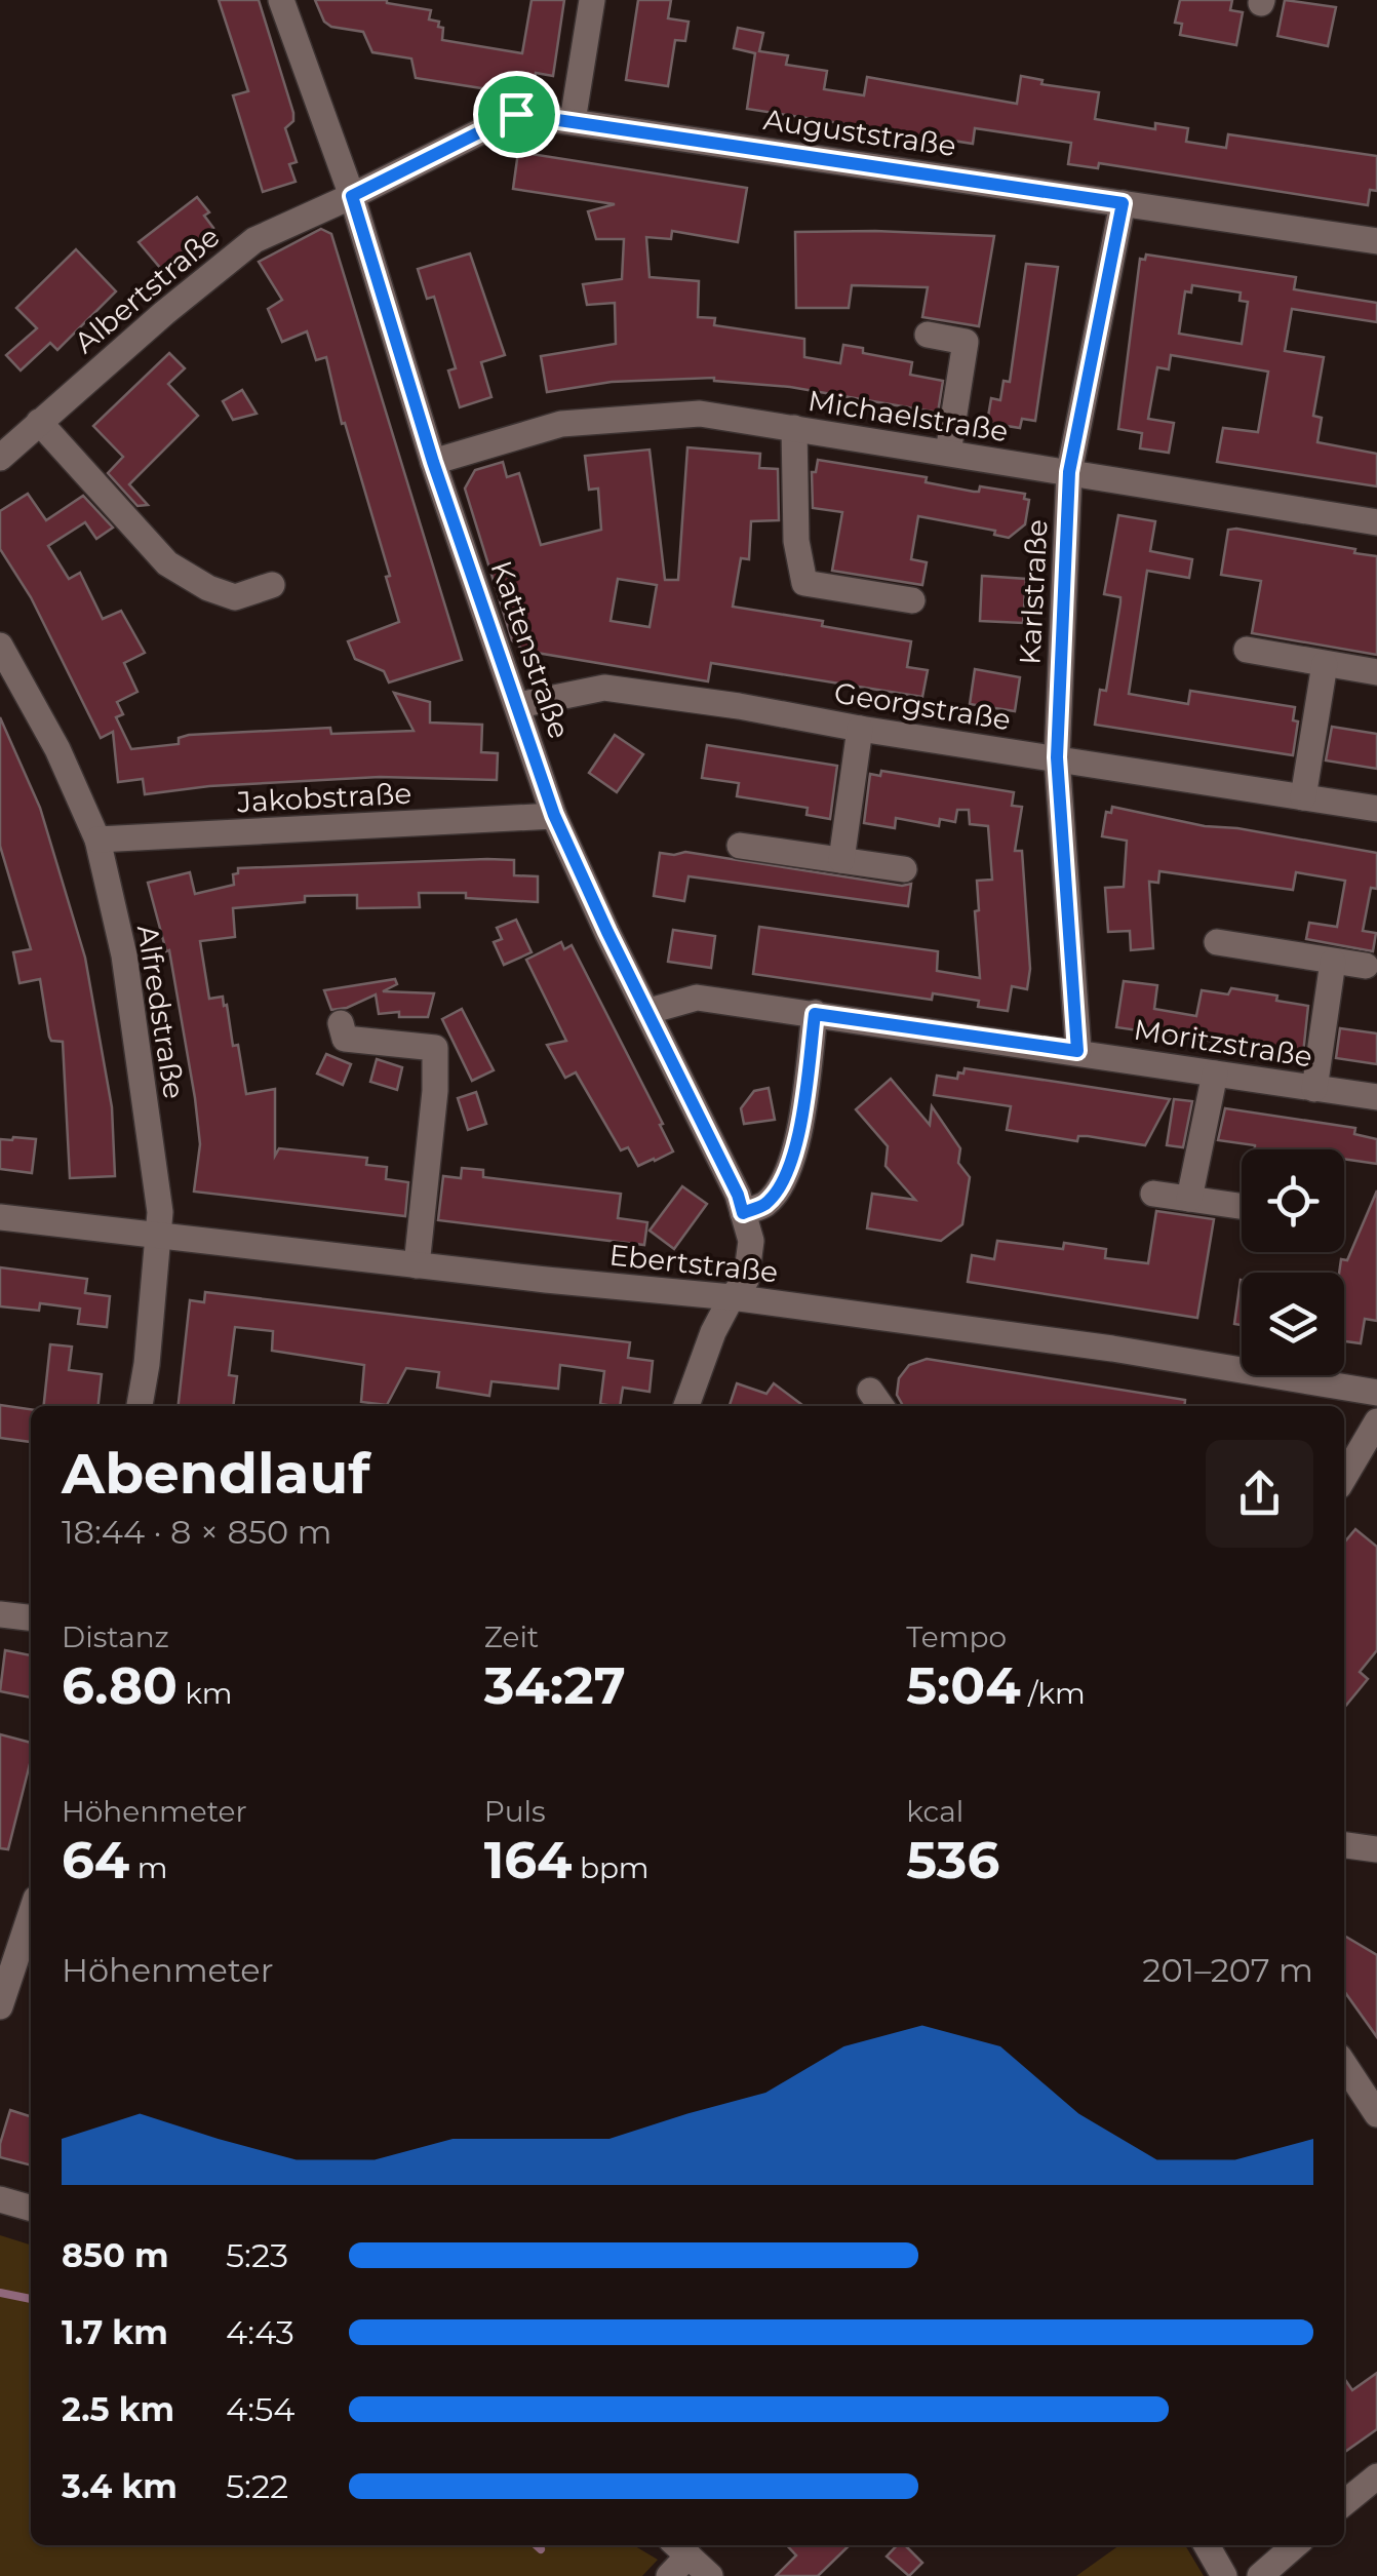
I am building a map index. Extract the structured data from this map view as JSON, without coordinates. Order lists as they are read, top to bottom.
{
  "streets": {
    "street": [
      "Auguststraße",
      "Albertstraße",
      "Michaelstraße",
      "Karlstraße",
      "Kattenstraße",
      "Georgstraße",
      "Jakobstraße",
      "Alfredstraße",
      "Moritzstraße",
      "Ebertstraße"
    ]
  },
  "crossings": [
    ["Auguststraße", "Albertstraße"],
    ["Auguststraße", "Karlstraße"],
    ["Auguststraße", "Kattenstraße"],
    ["Albertstraße", "Kattenstraße"],
    ["Michaelstraße", "Karlstraße"],
    ["Michaelstraße", "Kattenstraße"],
    ["Karlstraße", "Georgstraße"],
    ["Karlstraße", "Moritzstraße"],
    ["Kattenstraße", "Georgstraße"],
    ["Kattenstraße", "Jakobstraße"],
    ["Kattenstraße", "Moritzstraße"],
    ["Kattenstraße", "Ebertstraße"],
    ["Jakobstraße", "Alfredstraße"],
    ["Alfredstraße", "Ebertstraße"]
  ],
  "page": {
    "heading": ["Abendlauf", "18:44 · 8 × 850 m"],
    "stats": [
      ["Distanz", "6.80 km"],
      ["Zeit", "34:27"],
      ["Tempo", "5:04 /km"],
      ["Höhenmeter", "64 m"],
      ["Puls", "164 bpm"],
      ["kcal", "536"]
    ],
    "chart": ["Höhenmeter", "201–207 m"],
    "list": [
      {
        "name": "850 m",
        "note": "5:23"
      },
      {
        "name": "1.7 km",
        "note": "4:43"
      },
      {
        "name": "2.5 km",
        "note": "4:54"
      },
      {
        "name": "3.4 km",
        "note": "5:22"
      }
    ]
  }
}
